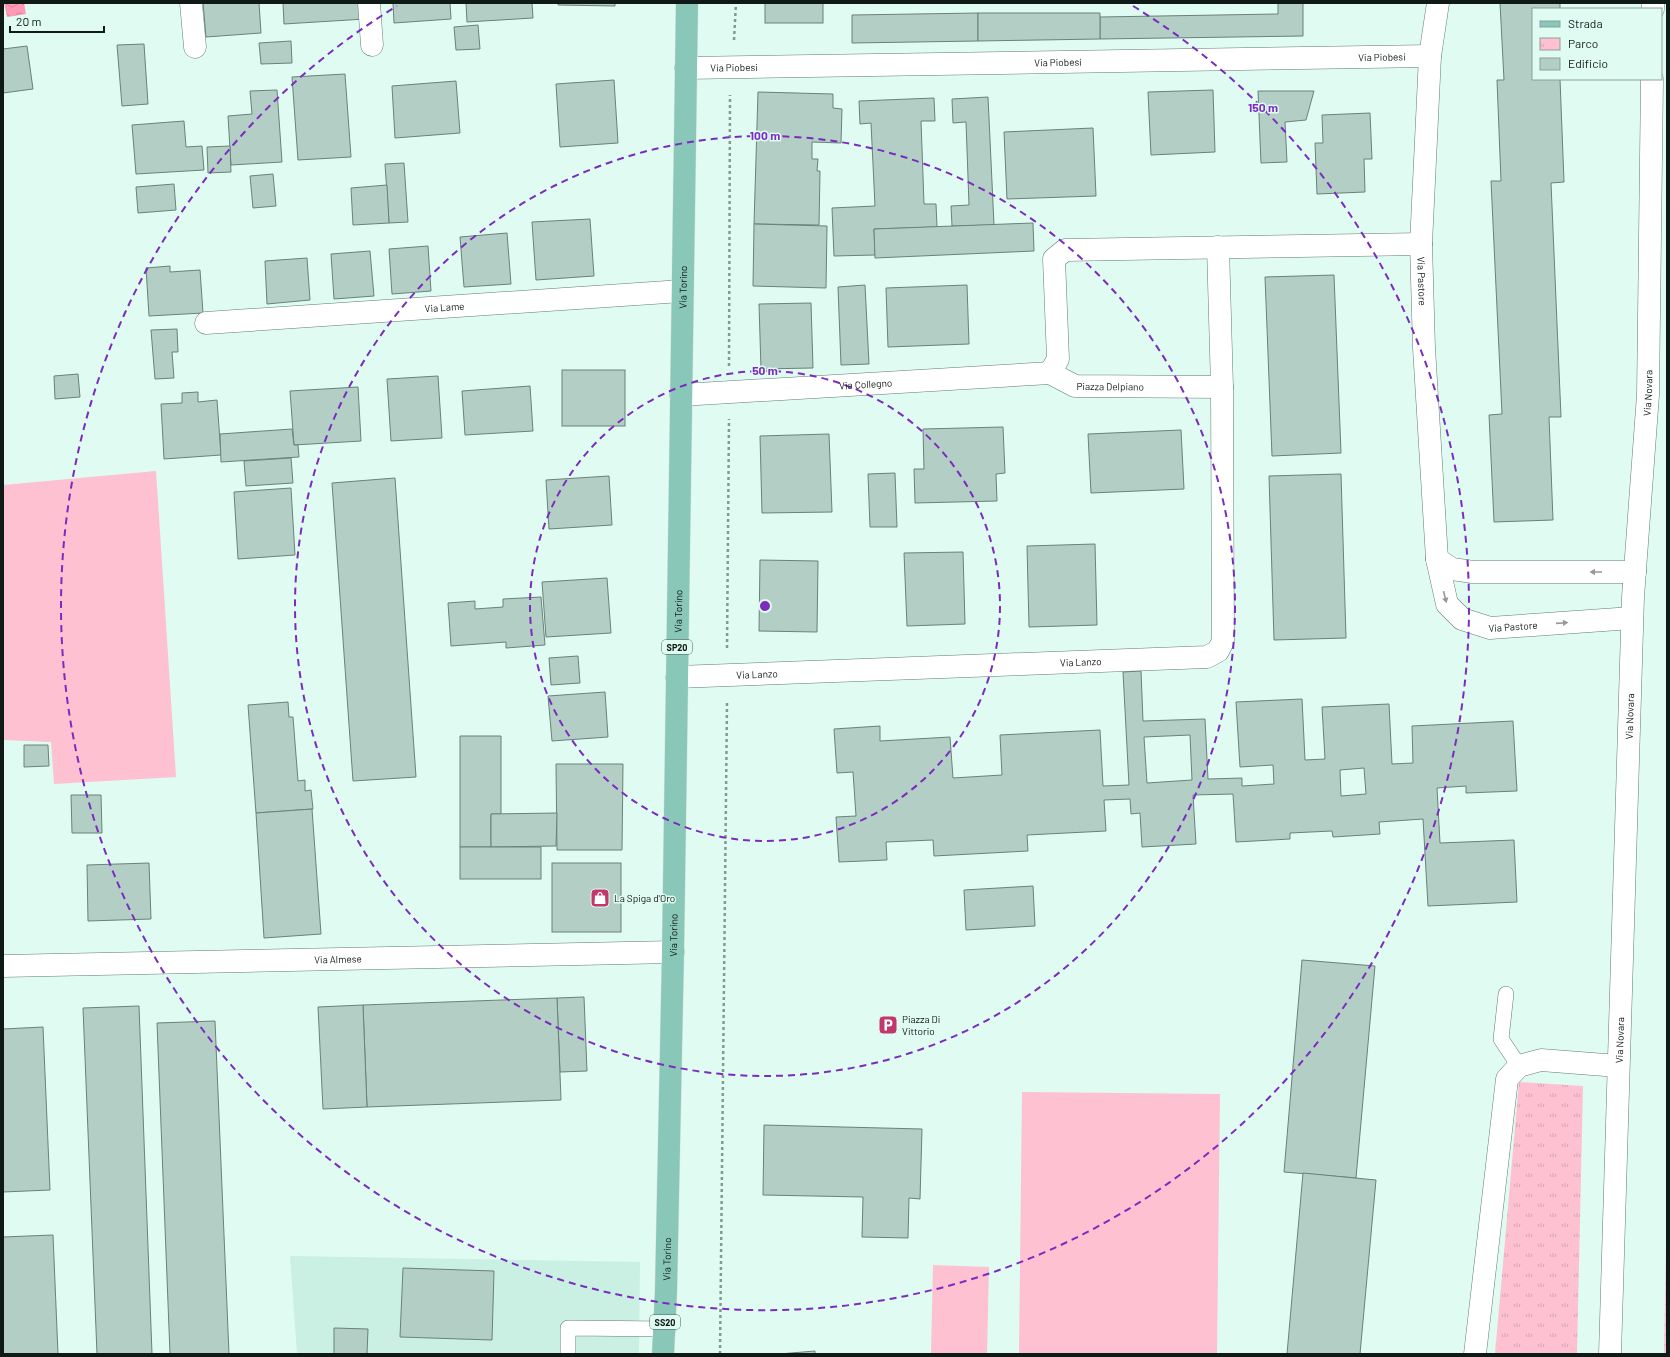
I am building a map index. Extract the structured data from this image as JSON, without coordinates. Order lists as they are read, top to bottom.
{
  "streets": {
    "main road": ["Via Torino", "SP20", "SS20"],
    "street": [
      "Via Piobesi",
      "Via Pastore",
      "Via Lame",
      "Via Collegno",
      "Piazza Delpiano",
      "Via Novara",
      "Via Lanzo",
      "Via Almese"
    ]
  },
  "crossings": [
    ["Via Piobesi", "Via Pastore"],
    ["Via Piobesi", "Via Torino"],
    ["Via Pastore", "Via Novara"],
    ["Via Torino", "Via Lame"],
    ["Via Torino", "Via Collegno"],
    ["Via Torino", "Via Lanzo"],
    ["Via Torino", "Via Almese"],
    ["Via Torino", "SS20"],
    ["Via Collegno", "Piazza Delpiano"],
    ["Piazza Delpiano", "Via Lanzo"]
  ],
  "places": {
    "shop": ["La Spiga d'Oro"],
    "parking": ["Piazza Di Vittorio"]
  },
  "legend": ["Strada", "Parco", "Edificio"],
  "scale_bar": "20 m",
  "rings": ["150 m", "100 m", "50 m"]
}
